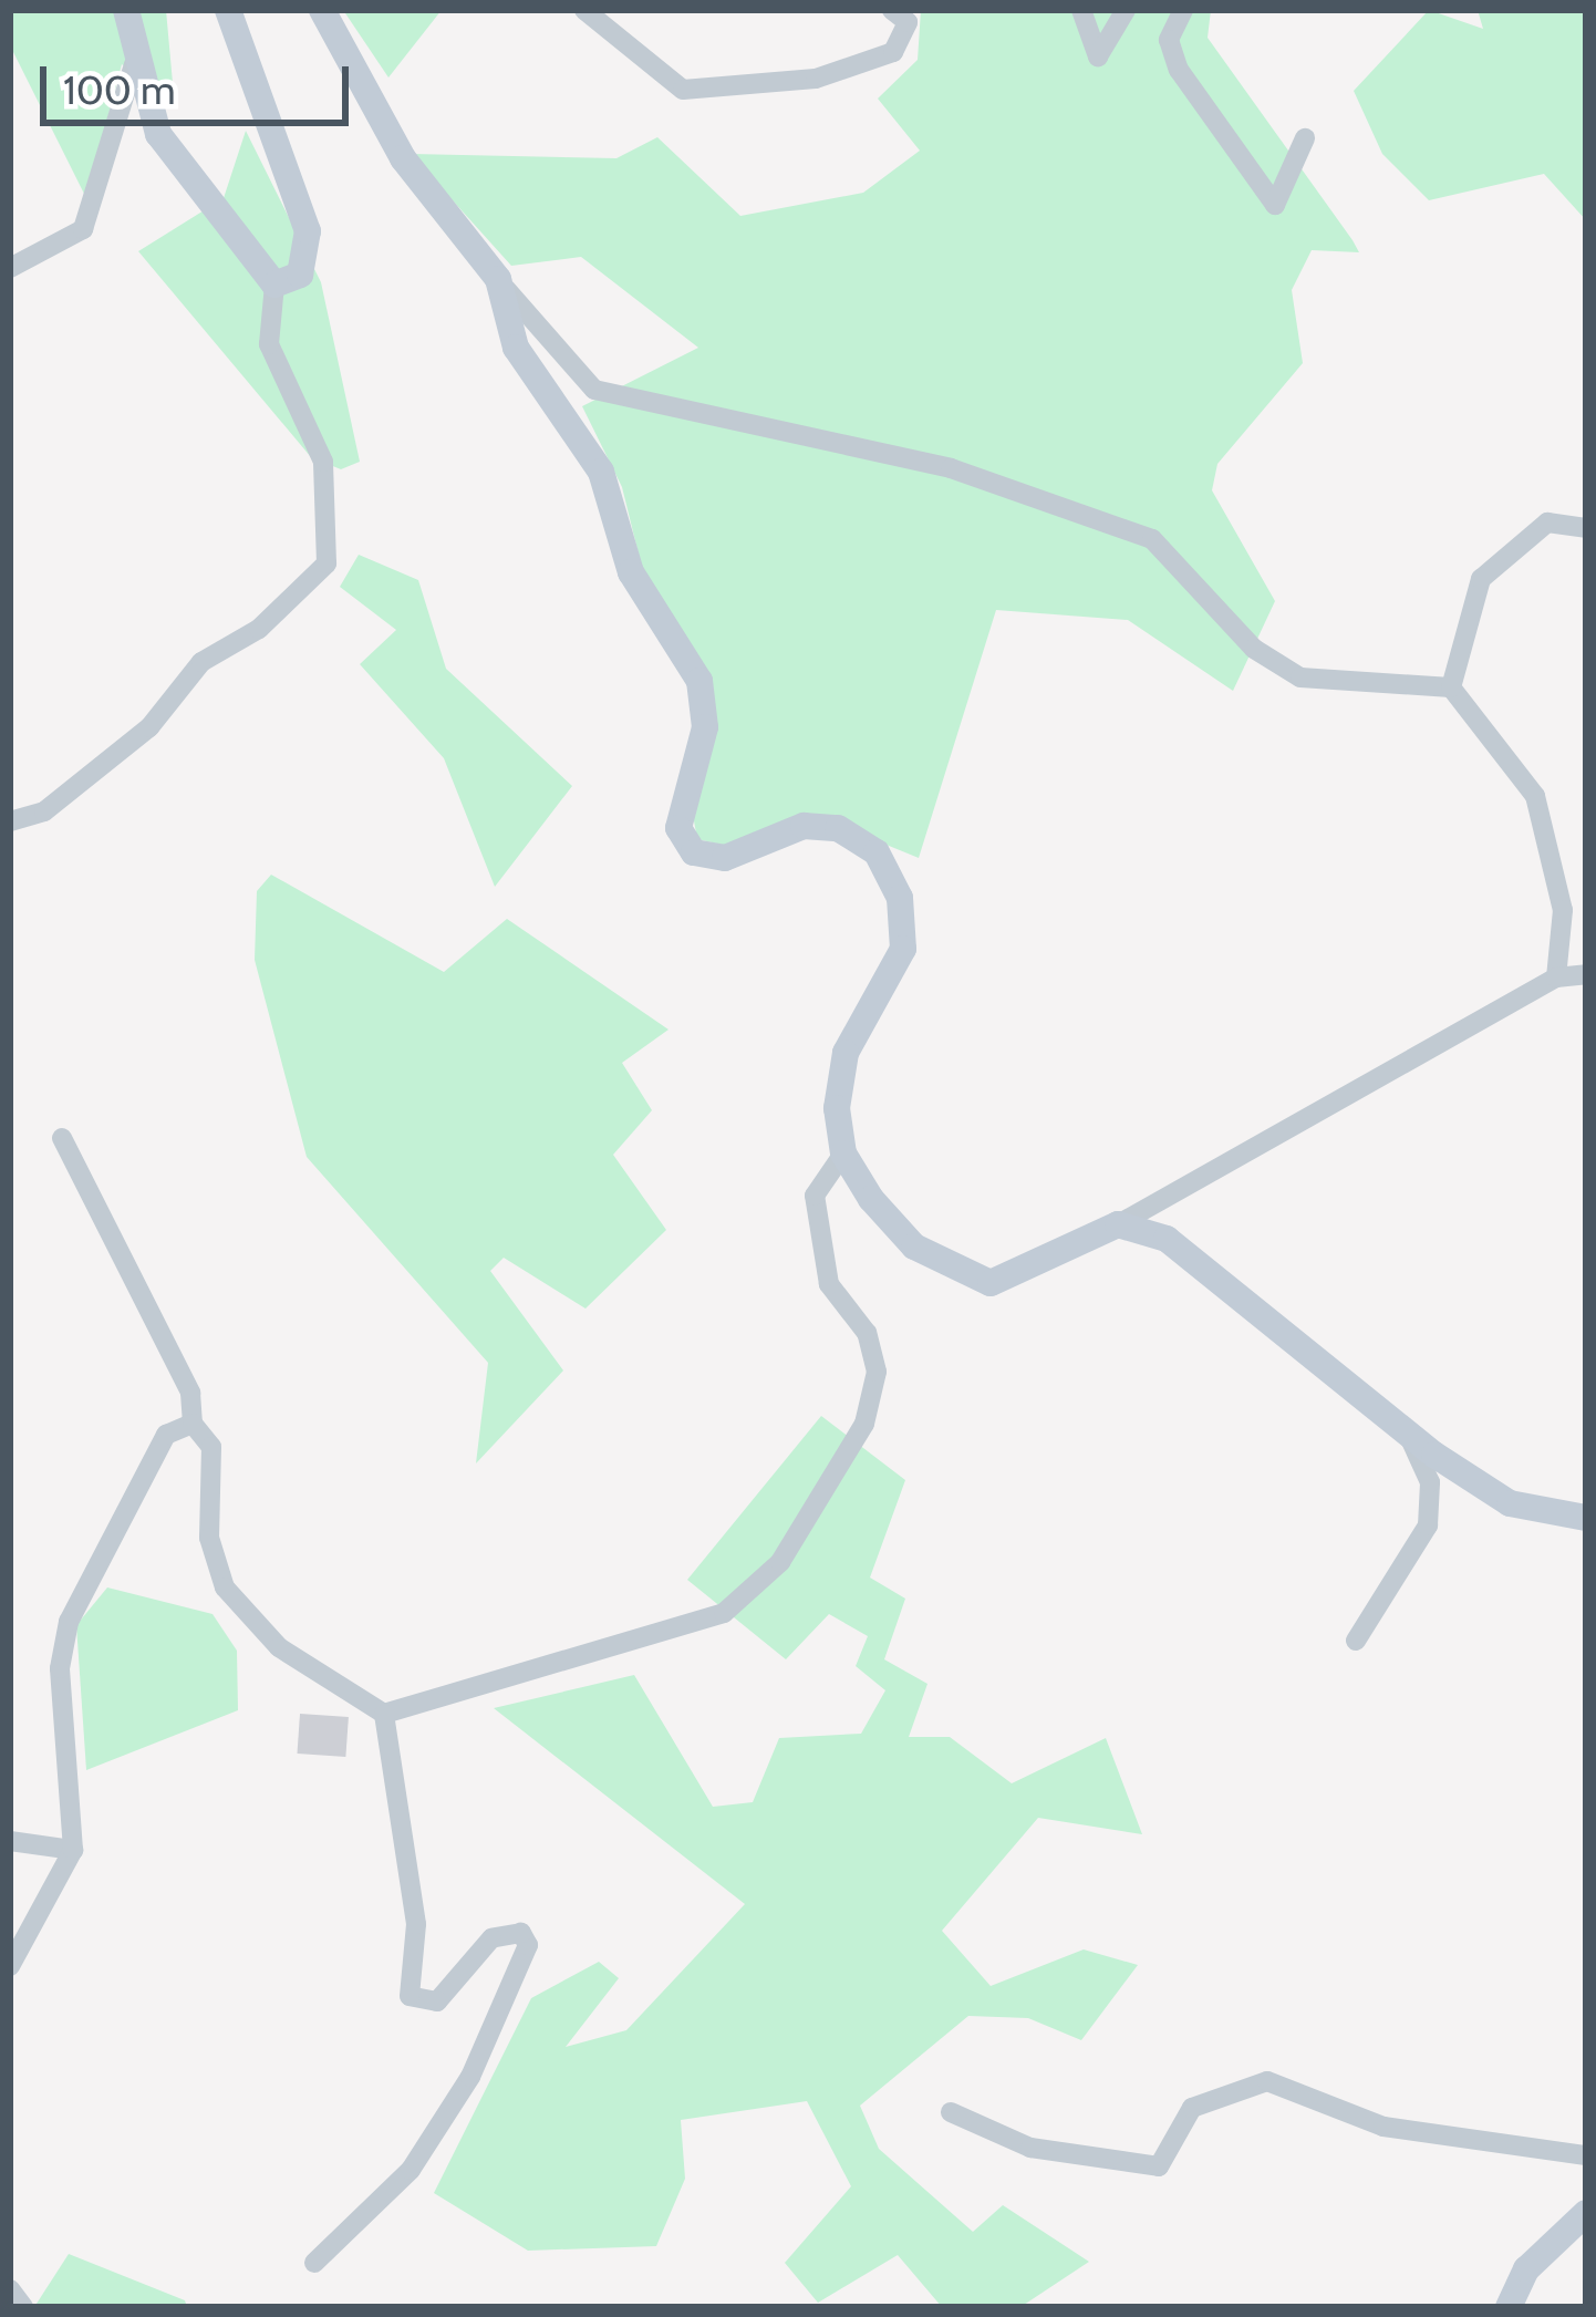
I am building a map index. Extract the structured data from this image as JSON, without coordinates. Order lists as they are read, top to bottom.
{
  "scale_bar": "100 m"
}
